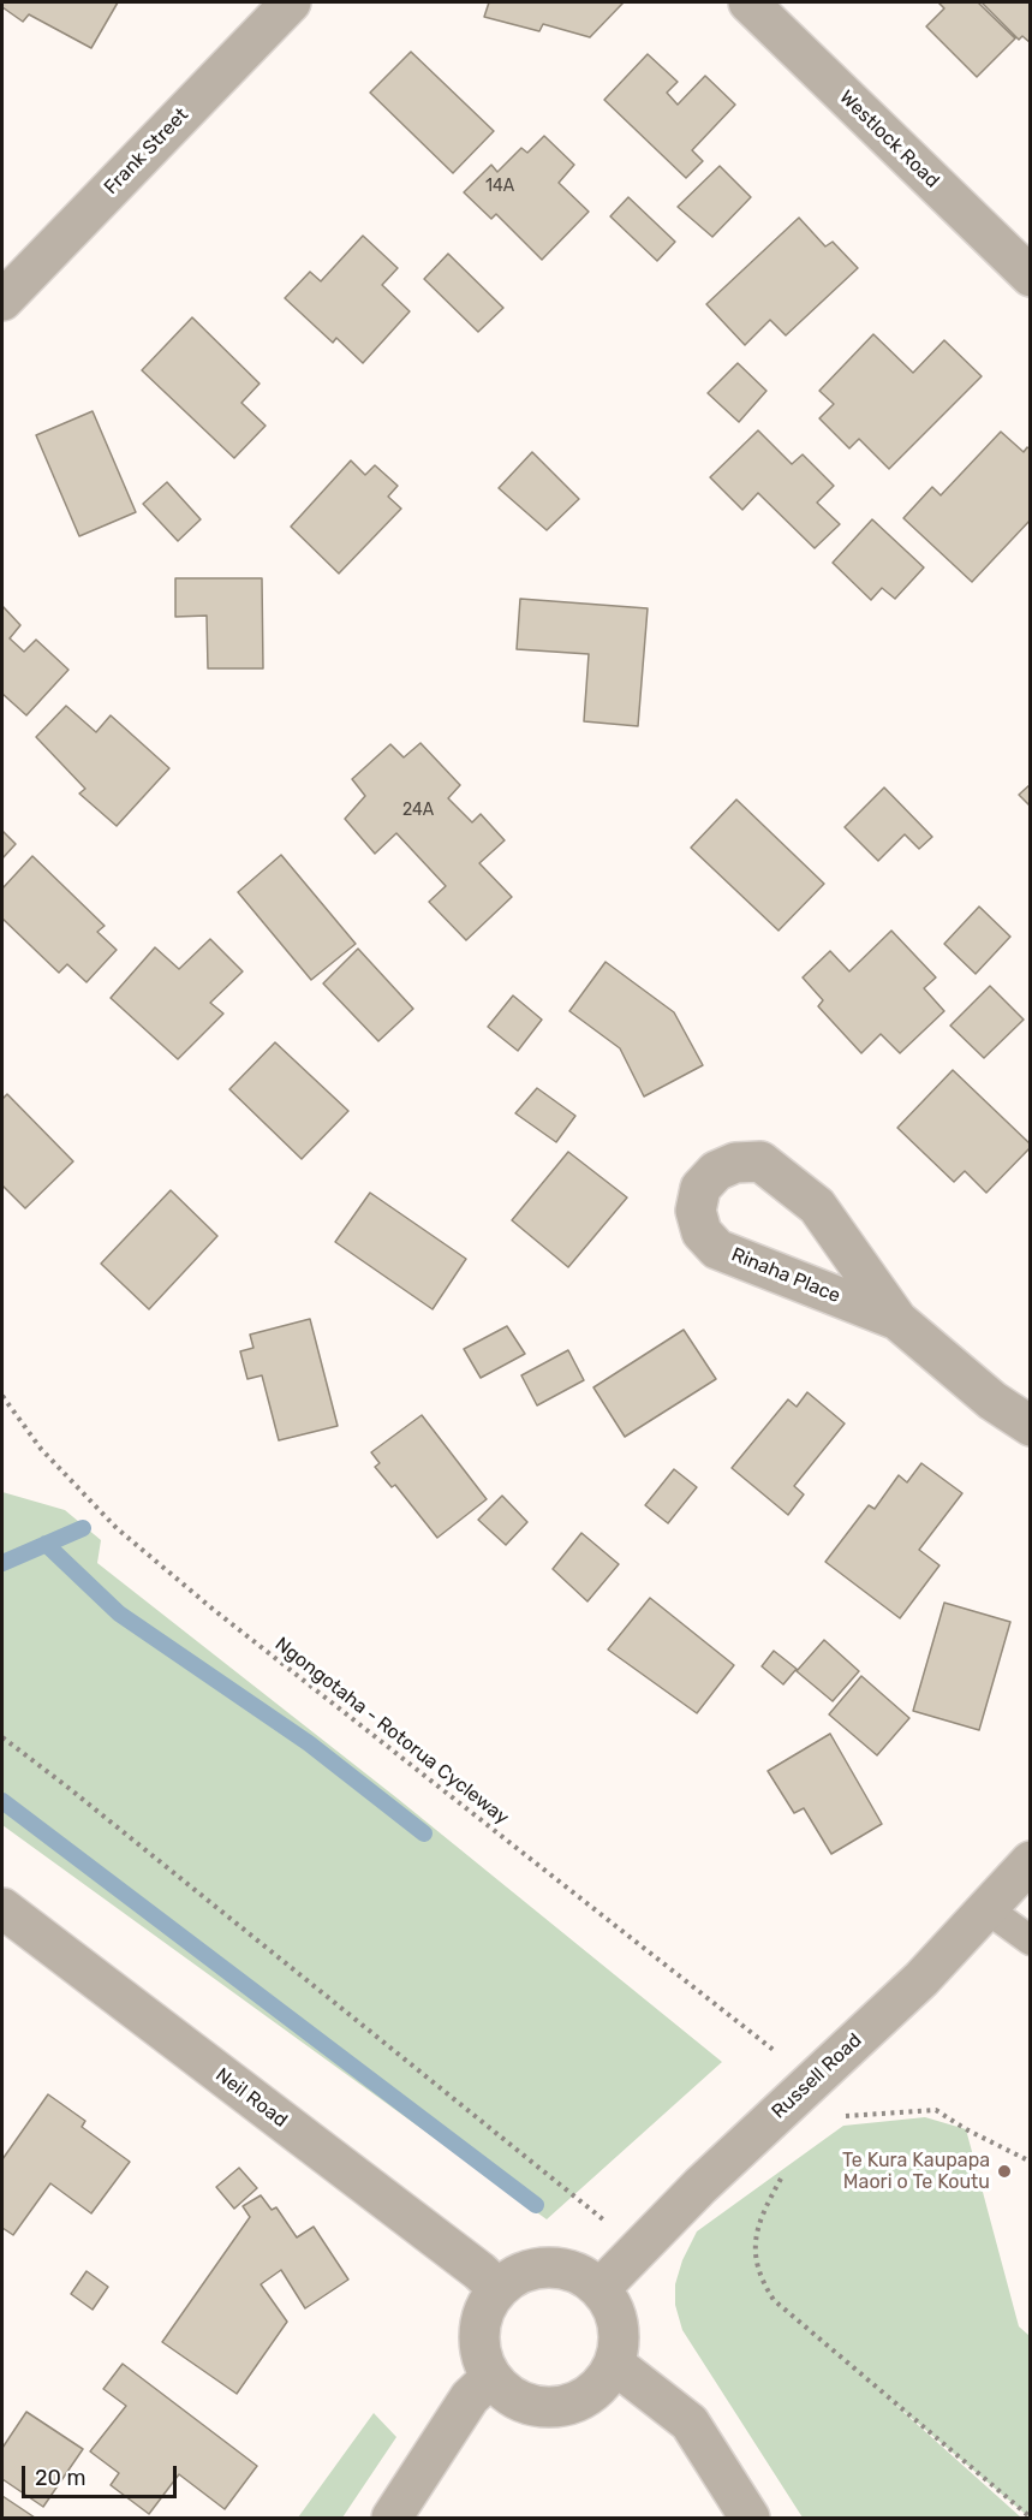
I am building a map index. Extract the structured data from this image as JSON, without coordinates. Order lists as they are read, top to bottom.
{
  "streets": {
    "street": [
      "Westlock Road",
      "Frank Street",
      "Rinaha Place",
      "Russell Road",
      "Neil Road"
    ],
    "path": ["Ngongotaha - Rotorua Cycleway"]
  },
  "crossings": [
    ["Russell Road", "Neil Road"]
  ],
  "places": ["Te Kura Kaupapa Maori o Te Koutu"],
  "house_numbers": ["14A", "24A"],
  "scale_bar": "20 m"
}
